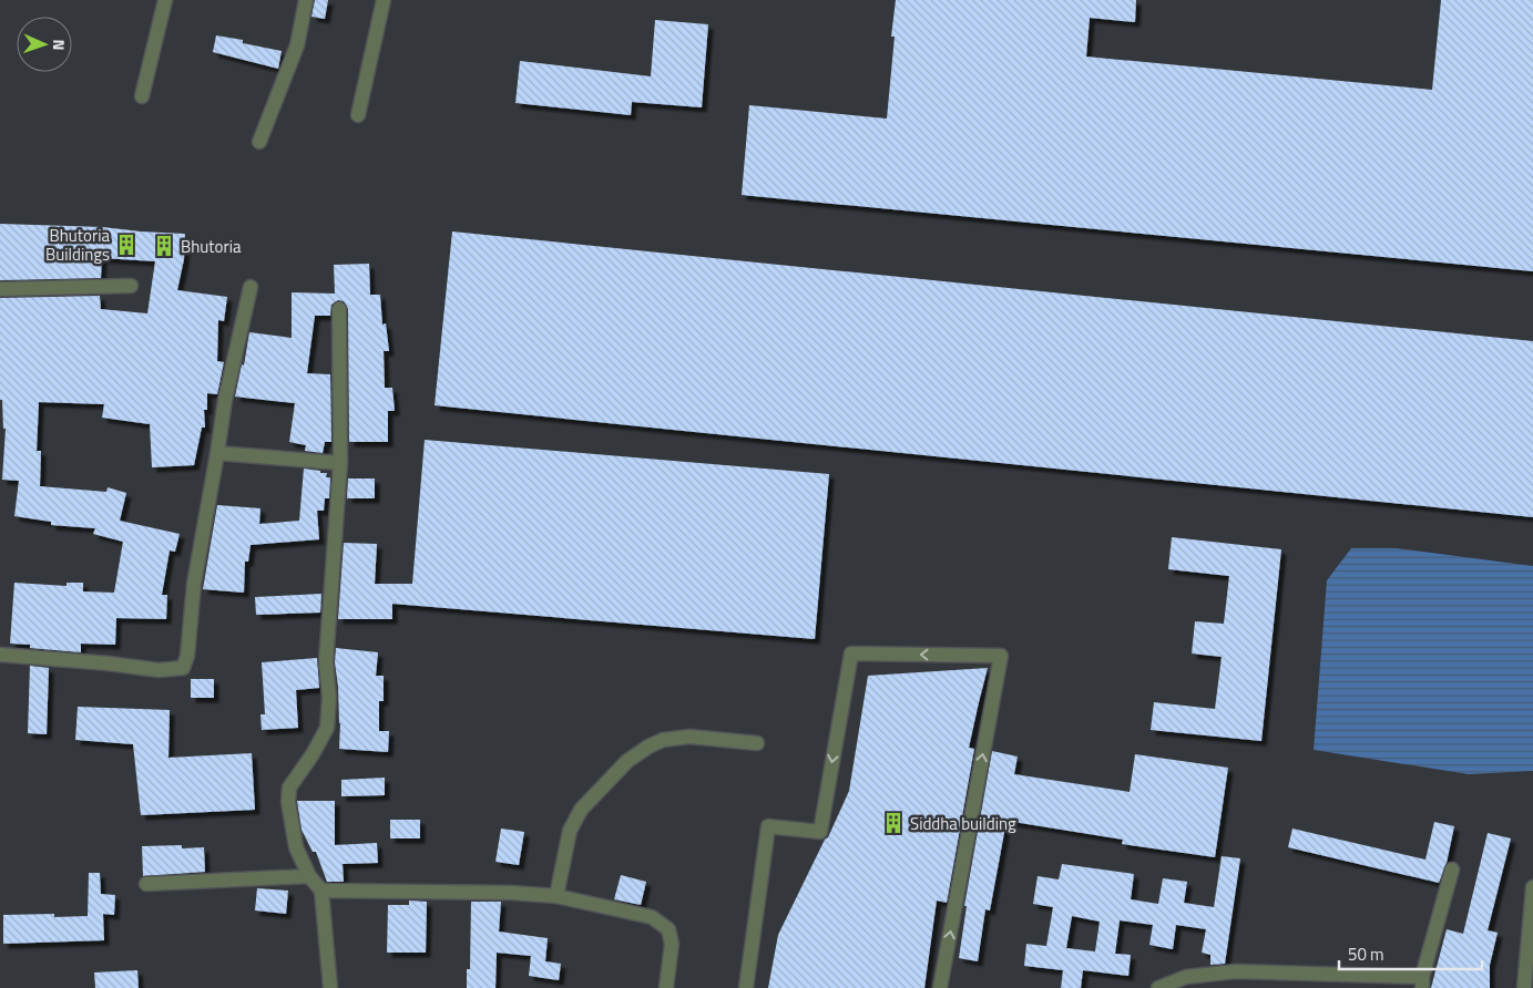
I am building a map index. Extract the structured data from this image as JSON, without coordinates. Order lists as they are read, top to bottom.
{
  "places": {
    "building": ["Bhutoria Buildings", "Bhutoria", "Siddha building"]
  },
  "scale_bar": "50 m",
  "north": "right"
}
